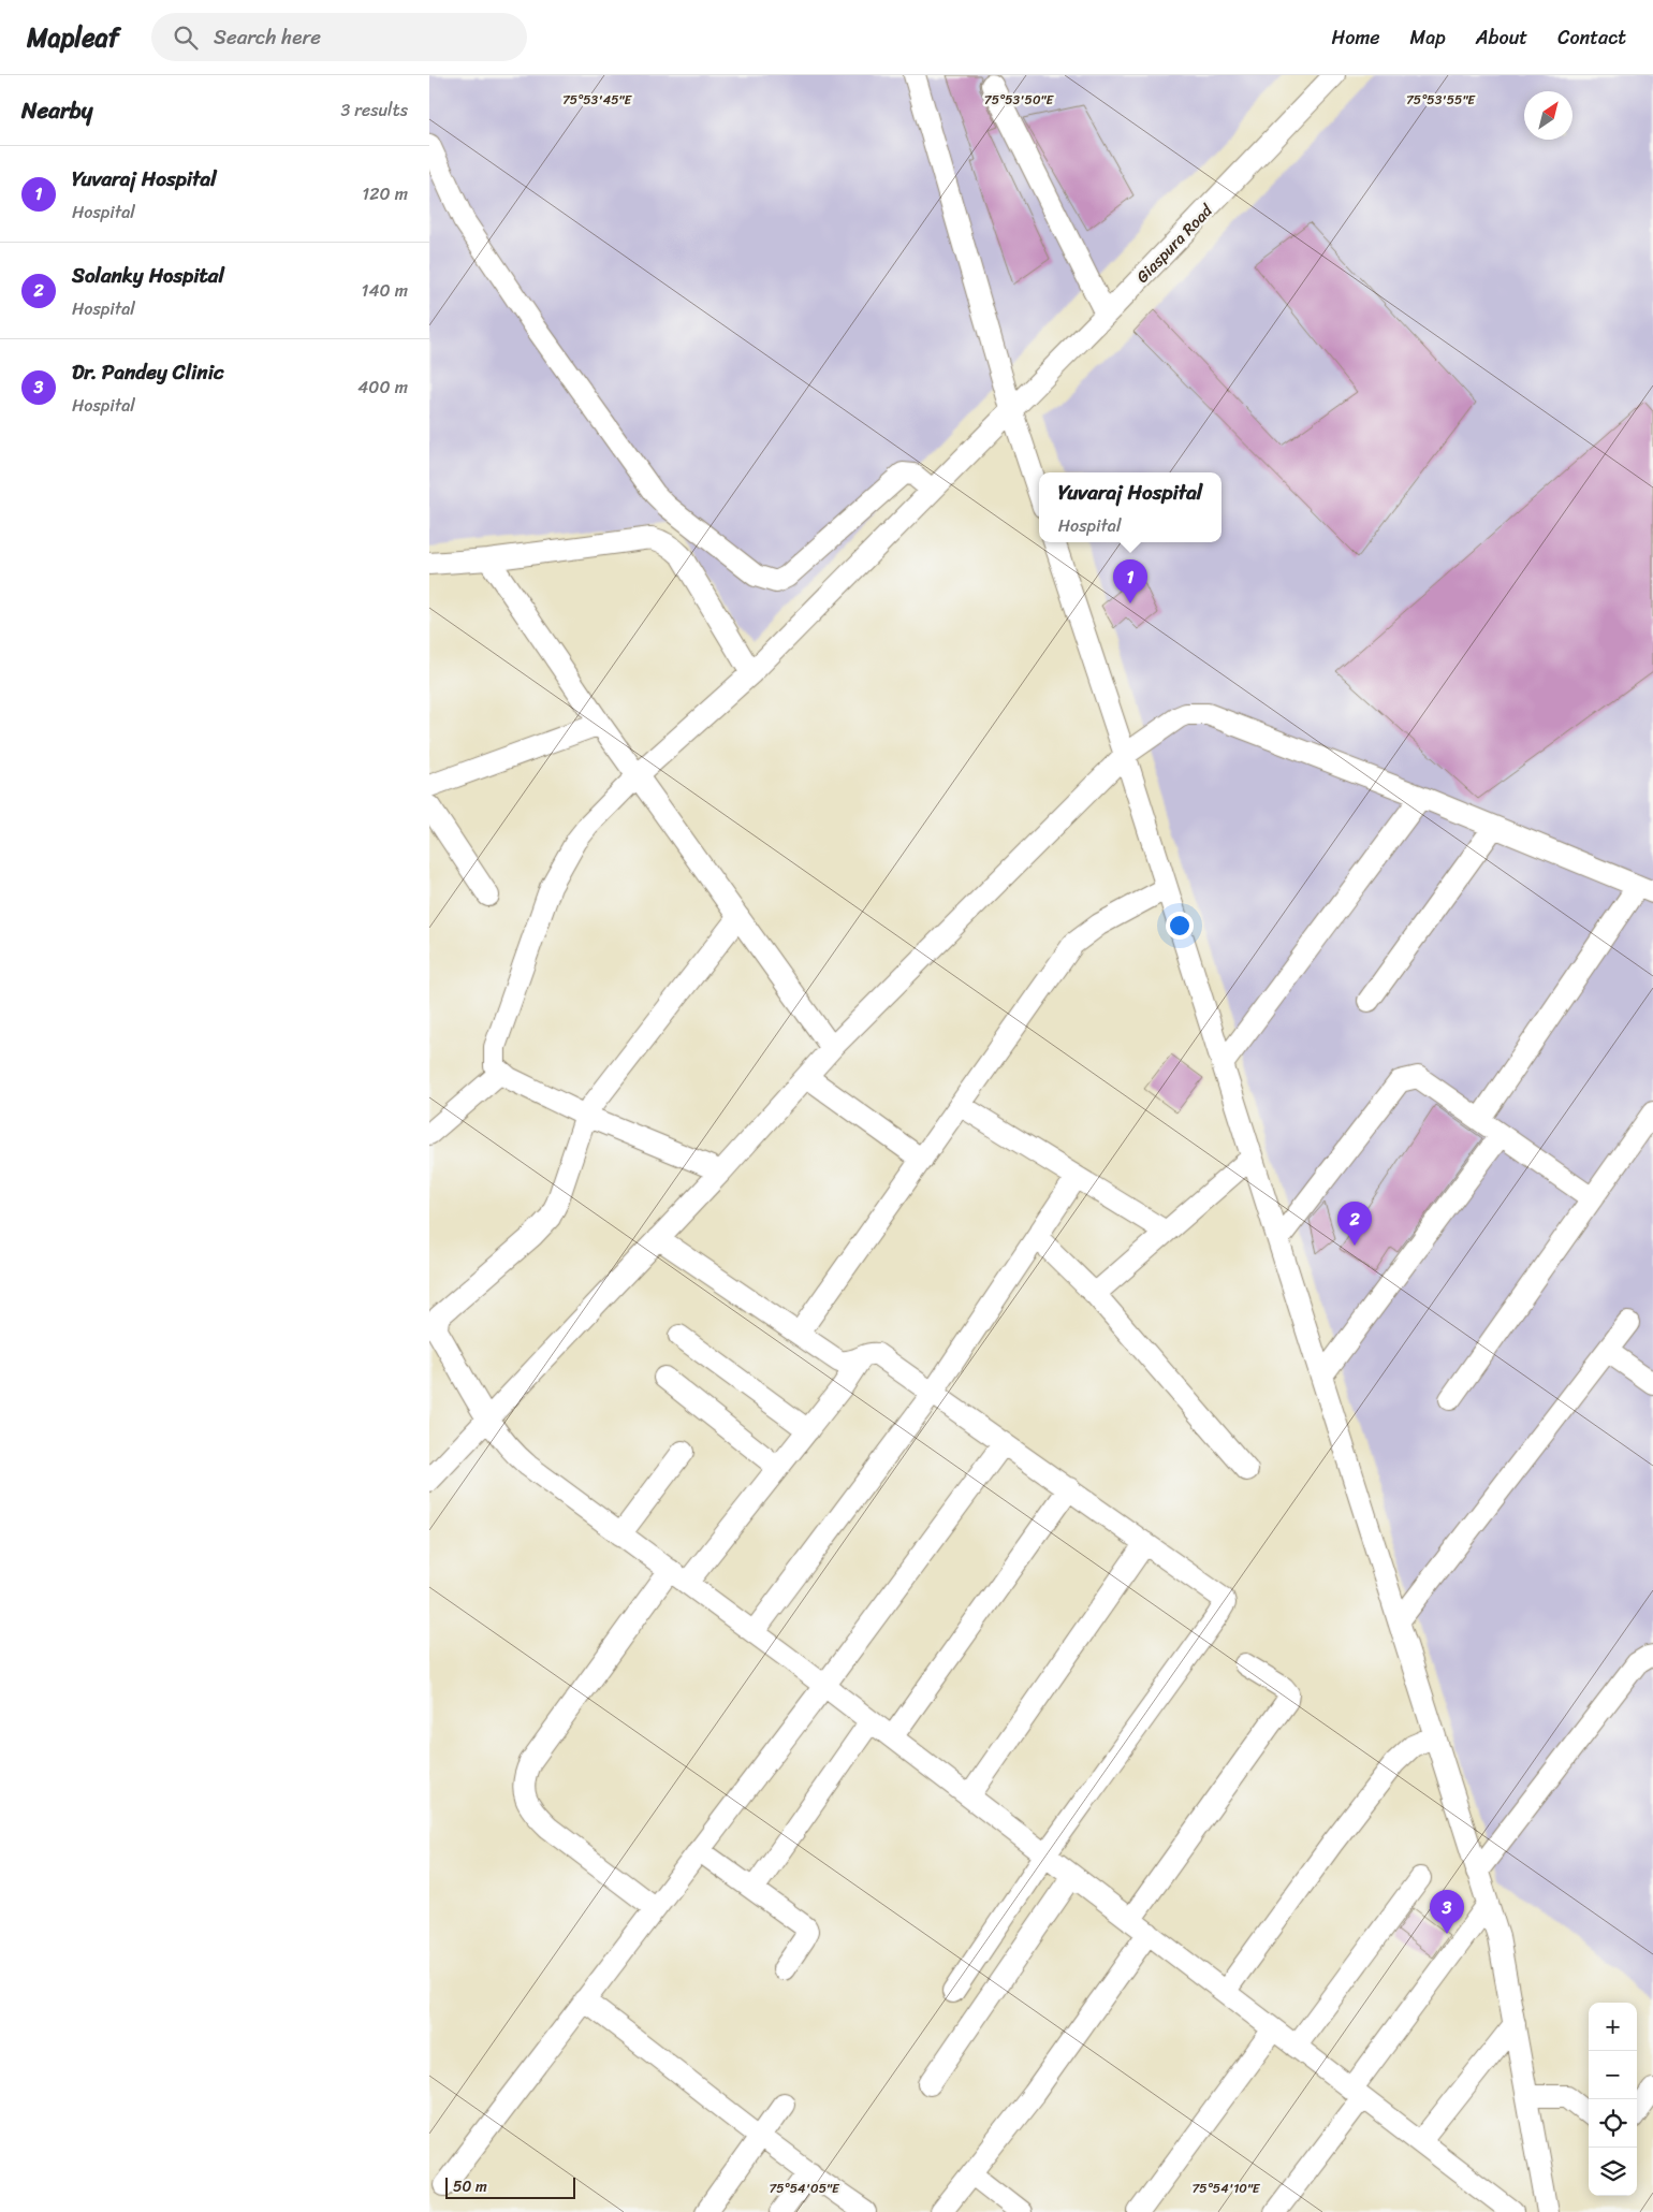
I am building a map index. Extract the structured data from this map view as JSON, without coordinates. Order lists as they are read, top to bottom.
{
  "streets": {
    "street": ["Giaspura Road"]
  },
  "scale_bar": "50 m",
  "north": "top right",
  "page": {
    "header": "Mapleaf",
    "search": "Search here",
    "nav": [
      "Home",
      "Map",
      "About",
      "Contact"
    ],
    "heading": ["Nearby", "3 results"],
    "list": [
      {
        "mark": "1",
        "name": "Yuvaraj Hospital",
        "note": "Hospital",
        "value": "120 m"
      },
      {
        "mark": "2",
        "name": "Solanky Hospital",
        "note": "Hospital",
        "value": "140 m"
      },
      {
        "mark": "3",
        "name": "Dr. Pandey Clinic",
        "note": "Hospital",
        "value": "400 m"
      }
    ],
    "popup": ["Yuvaraj Hospital", "Hospital"],
    "pins": ["1", "2", "3"],
    "map_buttons": ["+", "−"],
    "scale": "50 m"
  },
  "coordinates": [
    "75°53'45\"E",
    "75°53'50\"E",
    "75°53'55\"E",
    "75°54'05\"E",
    "75°54'10\"E"
  ]
}
